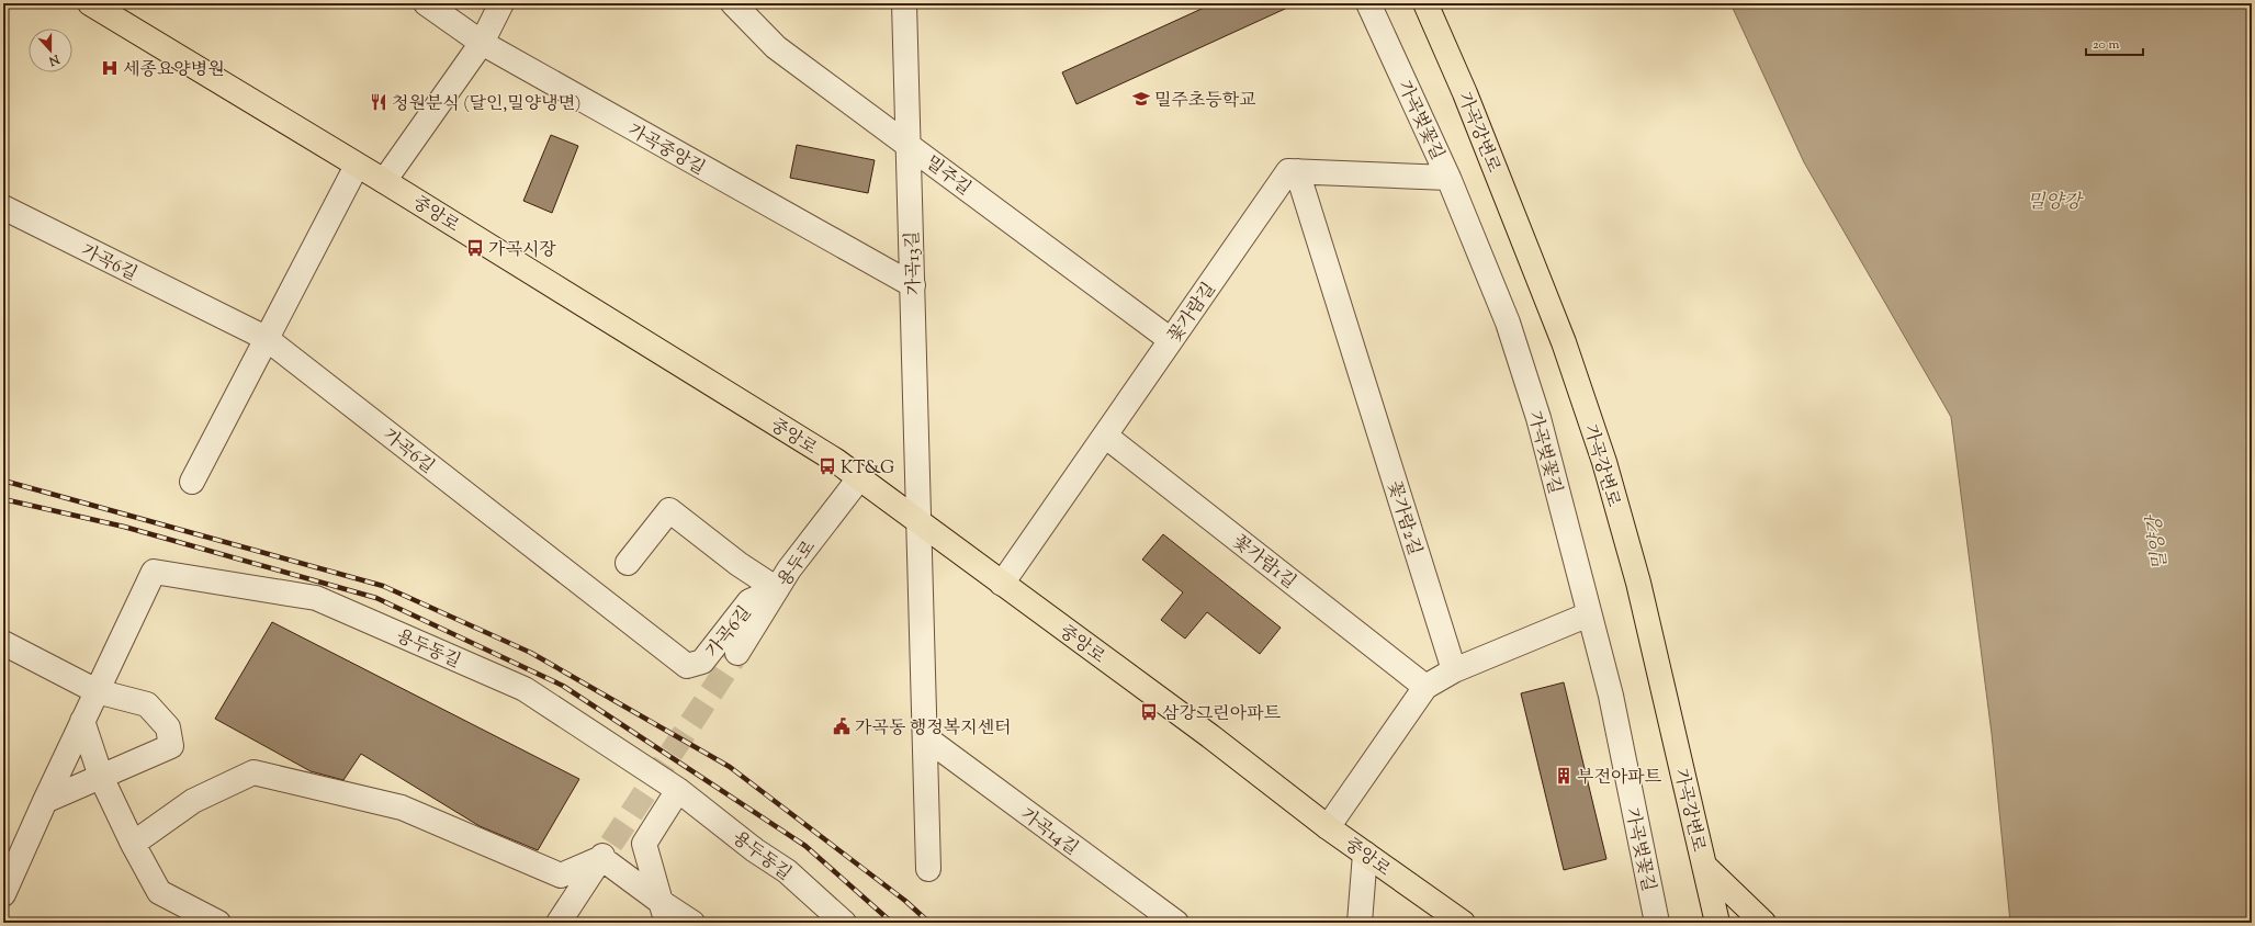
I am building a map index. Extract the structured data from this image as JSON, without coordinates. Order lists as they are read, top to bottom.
{
  "streets": {
    "main road": ["가곡강변로", "중앙로"],
    "street": [
      "가곡벚꽃길",
      "가곡중앙길",
      "밀주길",
      "가곡6길",
      "가곡13길",
      "꽃가람길",
      "꽃가람2길",
      "꽃가람1길",
      "용두로",
      "용두동길",
      "가곡14길"
    ]
  },
  "crossings": [
    ["가곡중앙길", "가곡13길"],
    ["밀주길", "가곡13길"],
    ["밀주길", "꽃가람길"],
    ["중앙로", "가곡13길"],
    ["중앙로", "꽃가람길"],
    ["중앙로", "용두로"],
    ["가곡6길", "용두로"],
    ["꽃가람길", "꽃가람2길"],
    ["꽃가람길", "꽃가람1길"]
  ],
  "water": ["밀양강"],
  "places": {
    "hospital": ["세종요양병원"],
    "school or university": ["밀주초등학교"],
    "restaurant": ["청원분식 (달인,밀양냉면)"],
    "bus stop": ["가곡시장", "KT&G", "삼강그린아파트"],
    "public building": ["가곡동 행정복지센터"],
    "building": ["부전아파트"]
  },
  "scale_bar": "20 m",
  "north": "bottom"
}
